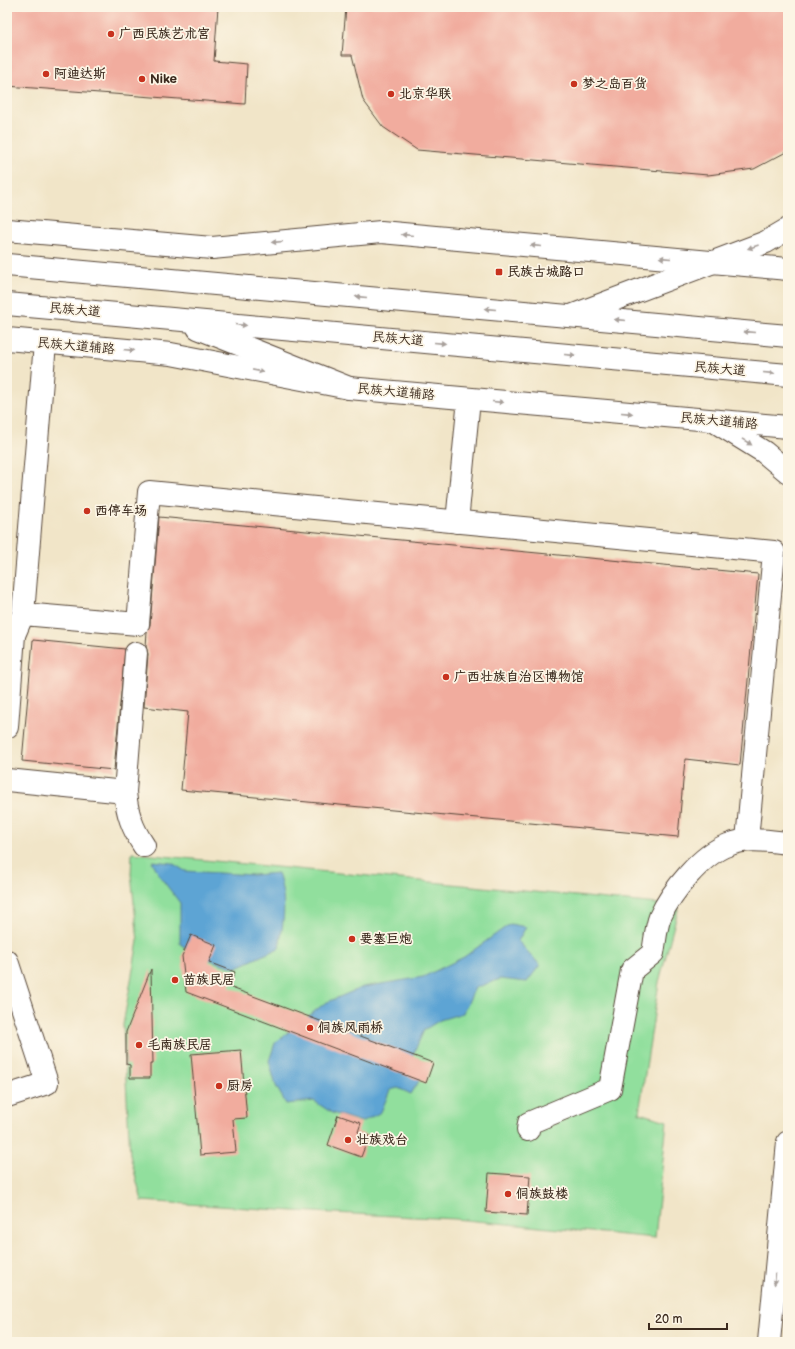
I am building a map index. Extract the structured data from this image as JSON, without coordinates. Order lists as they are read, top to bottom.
{
  "streets": {
    "main road": ["民族大道", "民族大道辅路"]
  },
  "places": {
    "other": [
      "广西民族艺术宫",
      "阿迪达斯",
      "Nike",
      "梦之岛百货",
      "北京华联",
      "西停车场",
      "广西壮族自治区博物馆",
      "要塞巨炮",
      "苗族民居",
      "侗族风雨桥",
      "毛南族民居",
      "厨房",
      "壮族戏台",
      "侗族鼓楼"
    ],
    "transit": ["民族古城路口"]
  },
  "scale_bar": "20 m"
}
